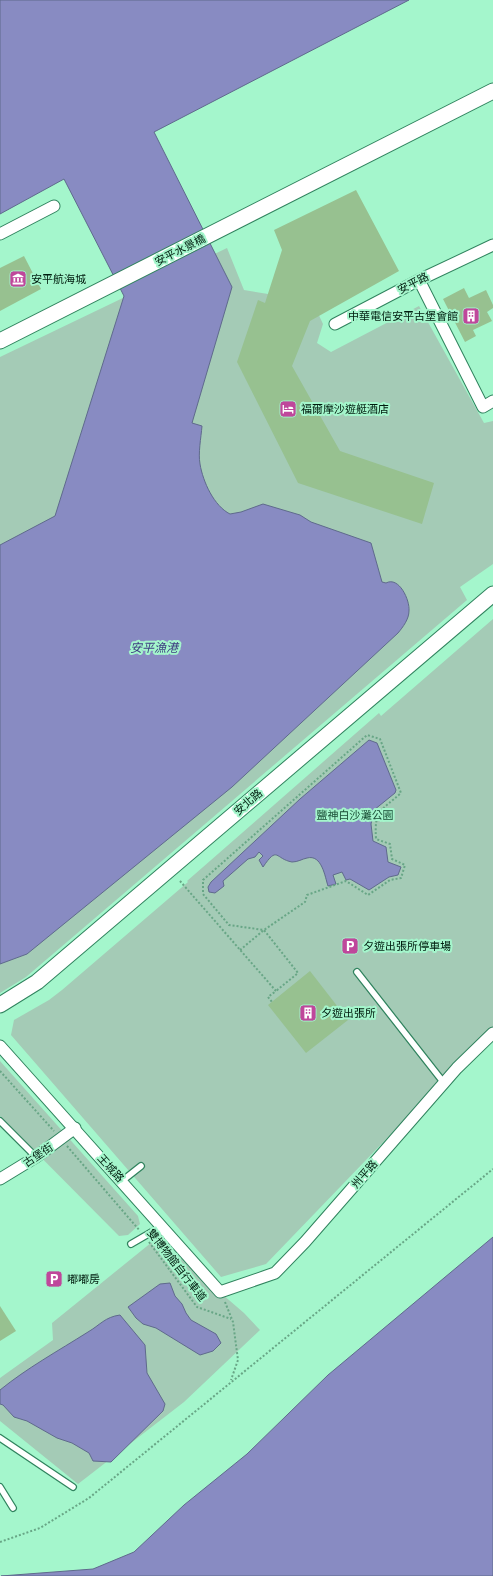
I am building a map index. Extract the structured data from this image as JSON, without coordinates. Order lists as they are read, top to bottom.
{
  "streets": {
    "street": [
      "安平水景橋",
      "安平路",
      "安北路",
      "古堡街",
      "王城路",
      "州平路"
    ],
    "path": ["雙博物館自行車道"]
  },
  "crossings": [
    ["古堡街", "王城路"],
    ["古堡街", "雙博物館自行車道"],
    ["王城路", "州平路"]
  ],
  "water": ["安平漁港"],
  "parks": ["鹽神白沙灘公園"],
  "places": {
    "museum": ["安平航海城"],
    "building": ["中華電信安平古堡會館", "夕遊出張所"],
    "hotel": ["福爾摩沙遊艇酒店"],
    "parking": ["夕遊出張所停車場", "嘟嘟房"]
  }
}
